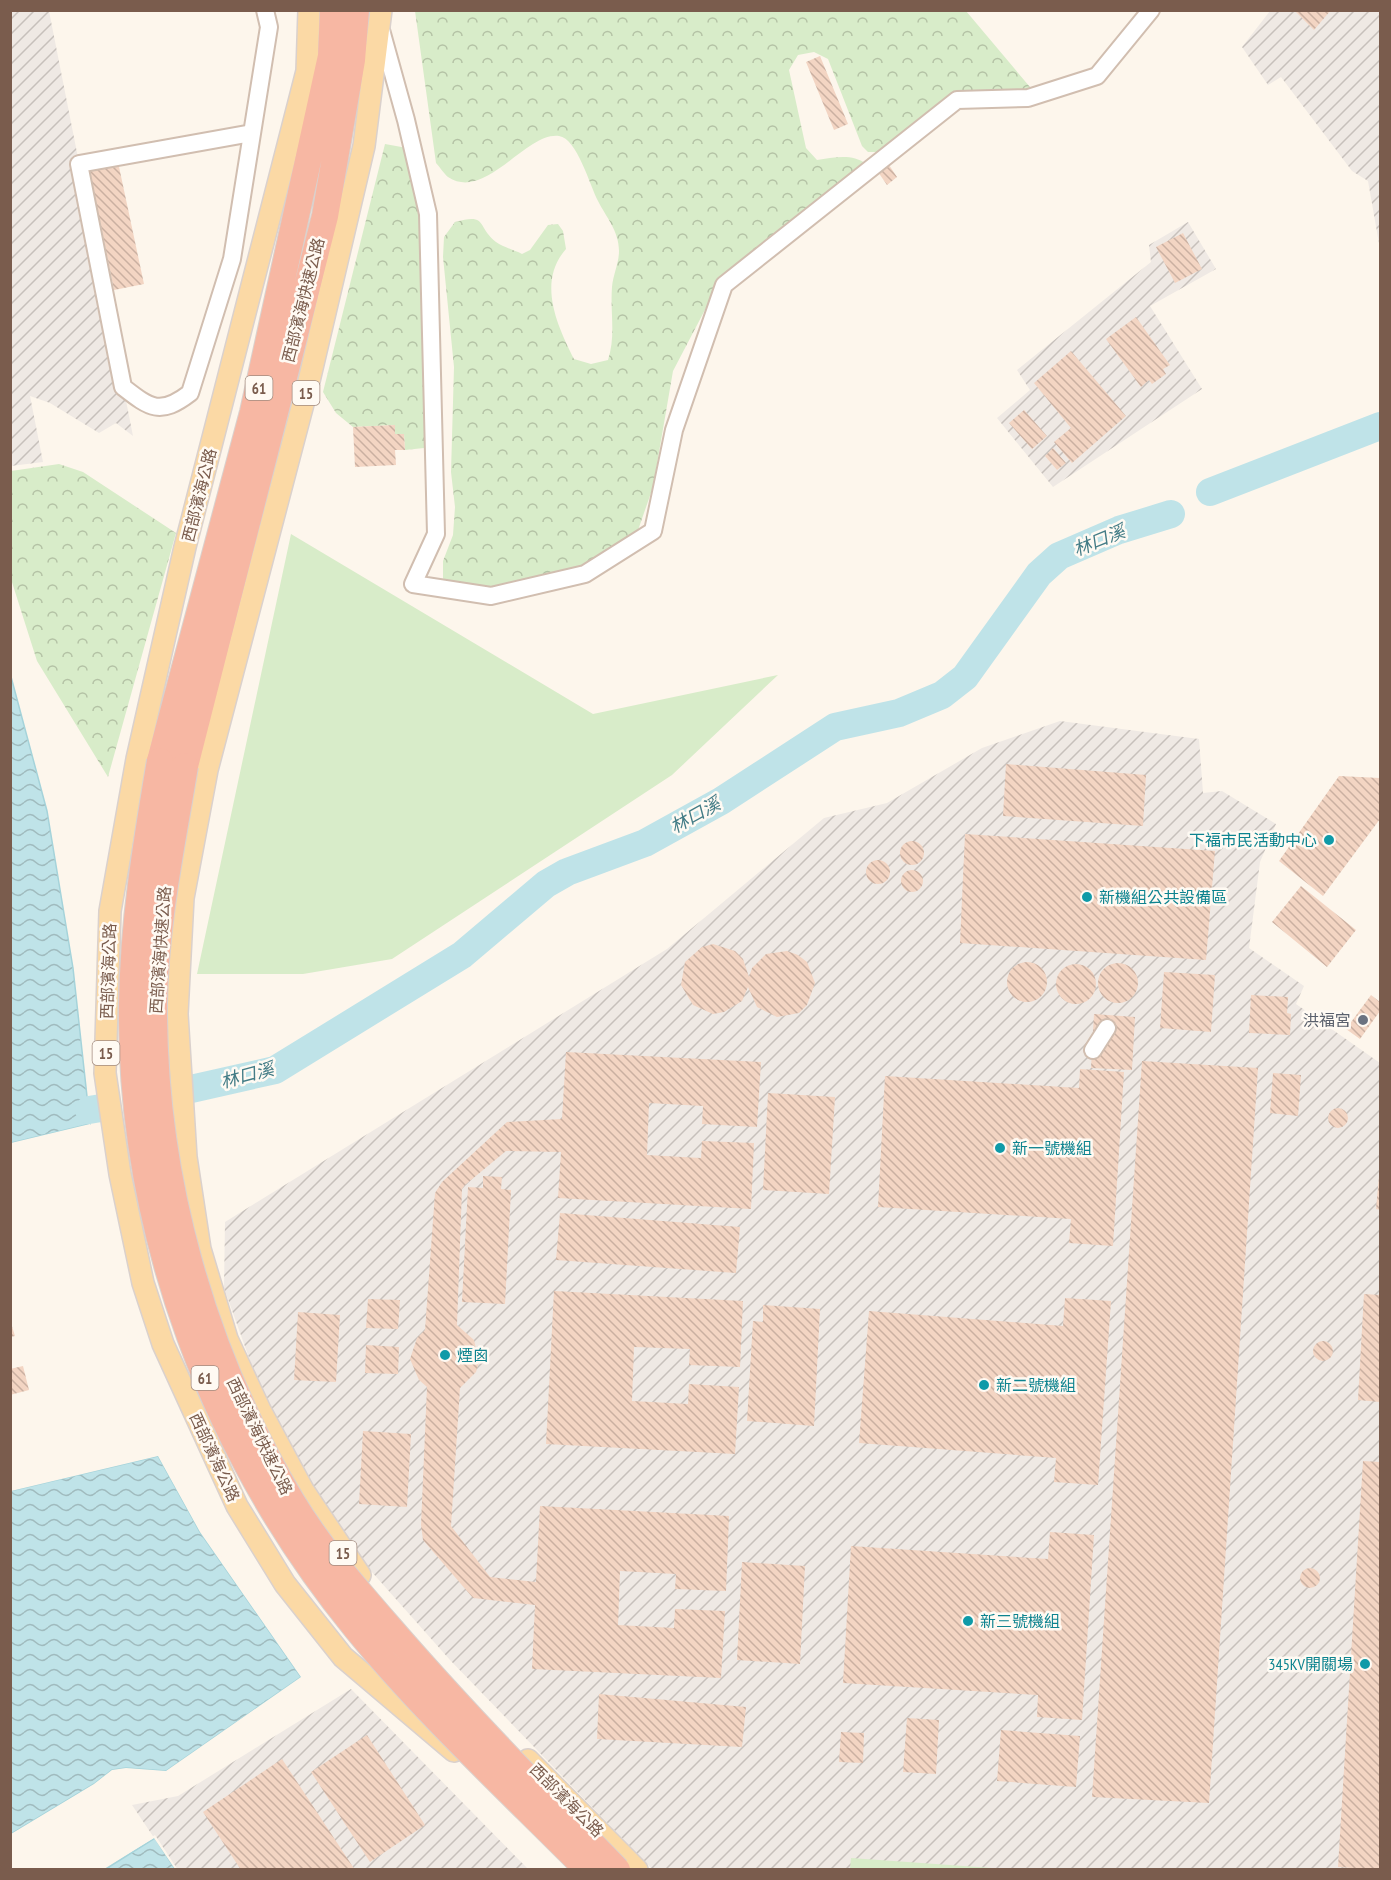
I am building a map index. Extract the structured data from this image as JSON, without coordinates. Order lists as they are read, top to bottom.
{
  "streets": {
    "highway": ["西部濱海快速公路", "61"],
    "main road": ["15", "西部濱海公路"]
  },
  "water": ["林口溪"],
  "places": [
    "下福市民活動中心",
    "新機組公共設備區",
    "洪福宮",
    "新一號機組",
    "煙囪",
    "新二號機組",
    "新三號機組",
    "345KV開關場"
  ]
}
